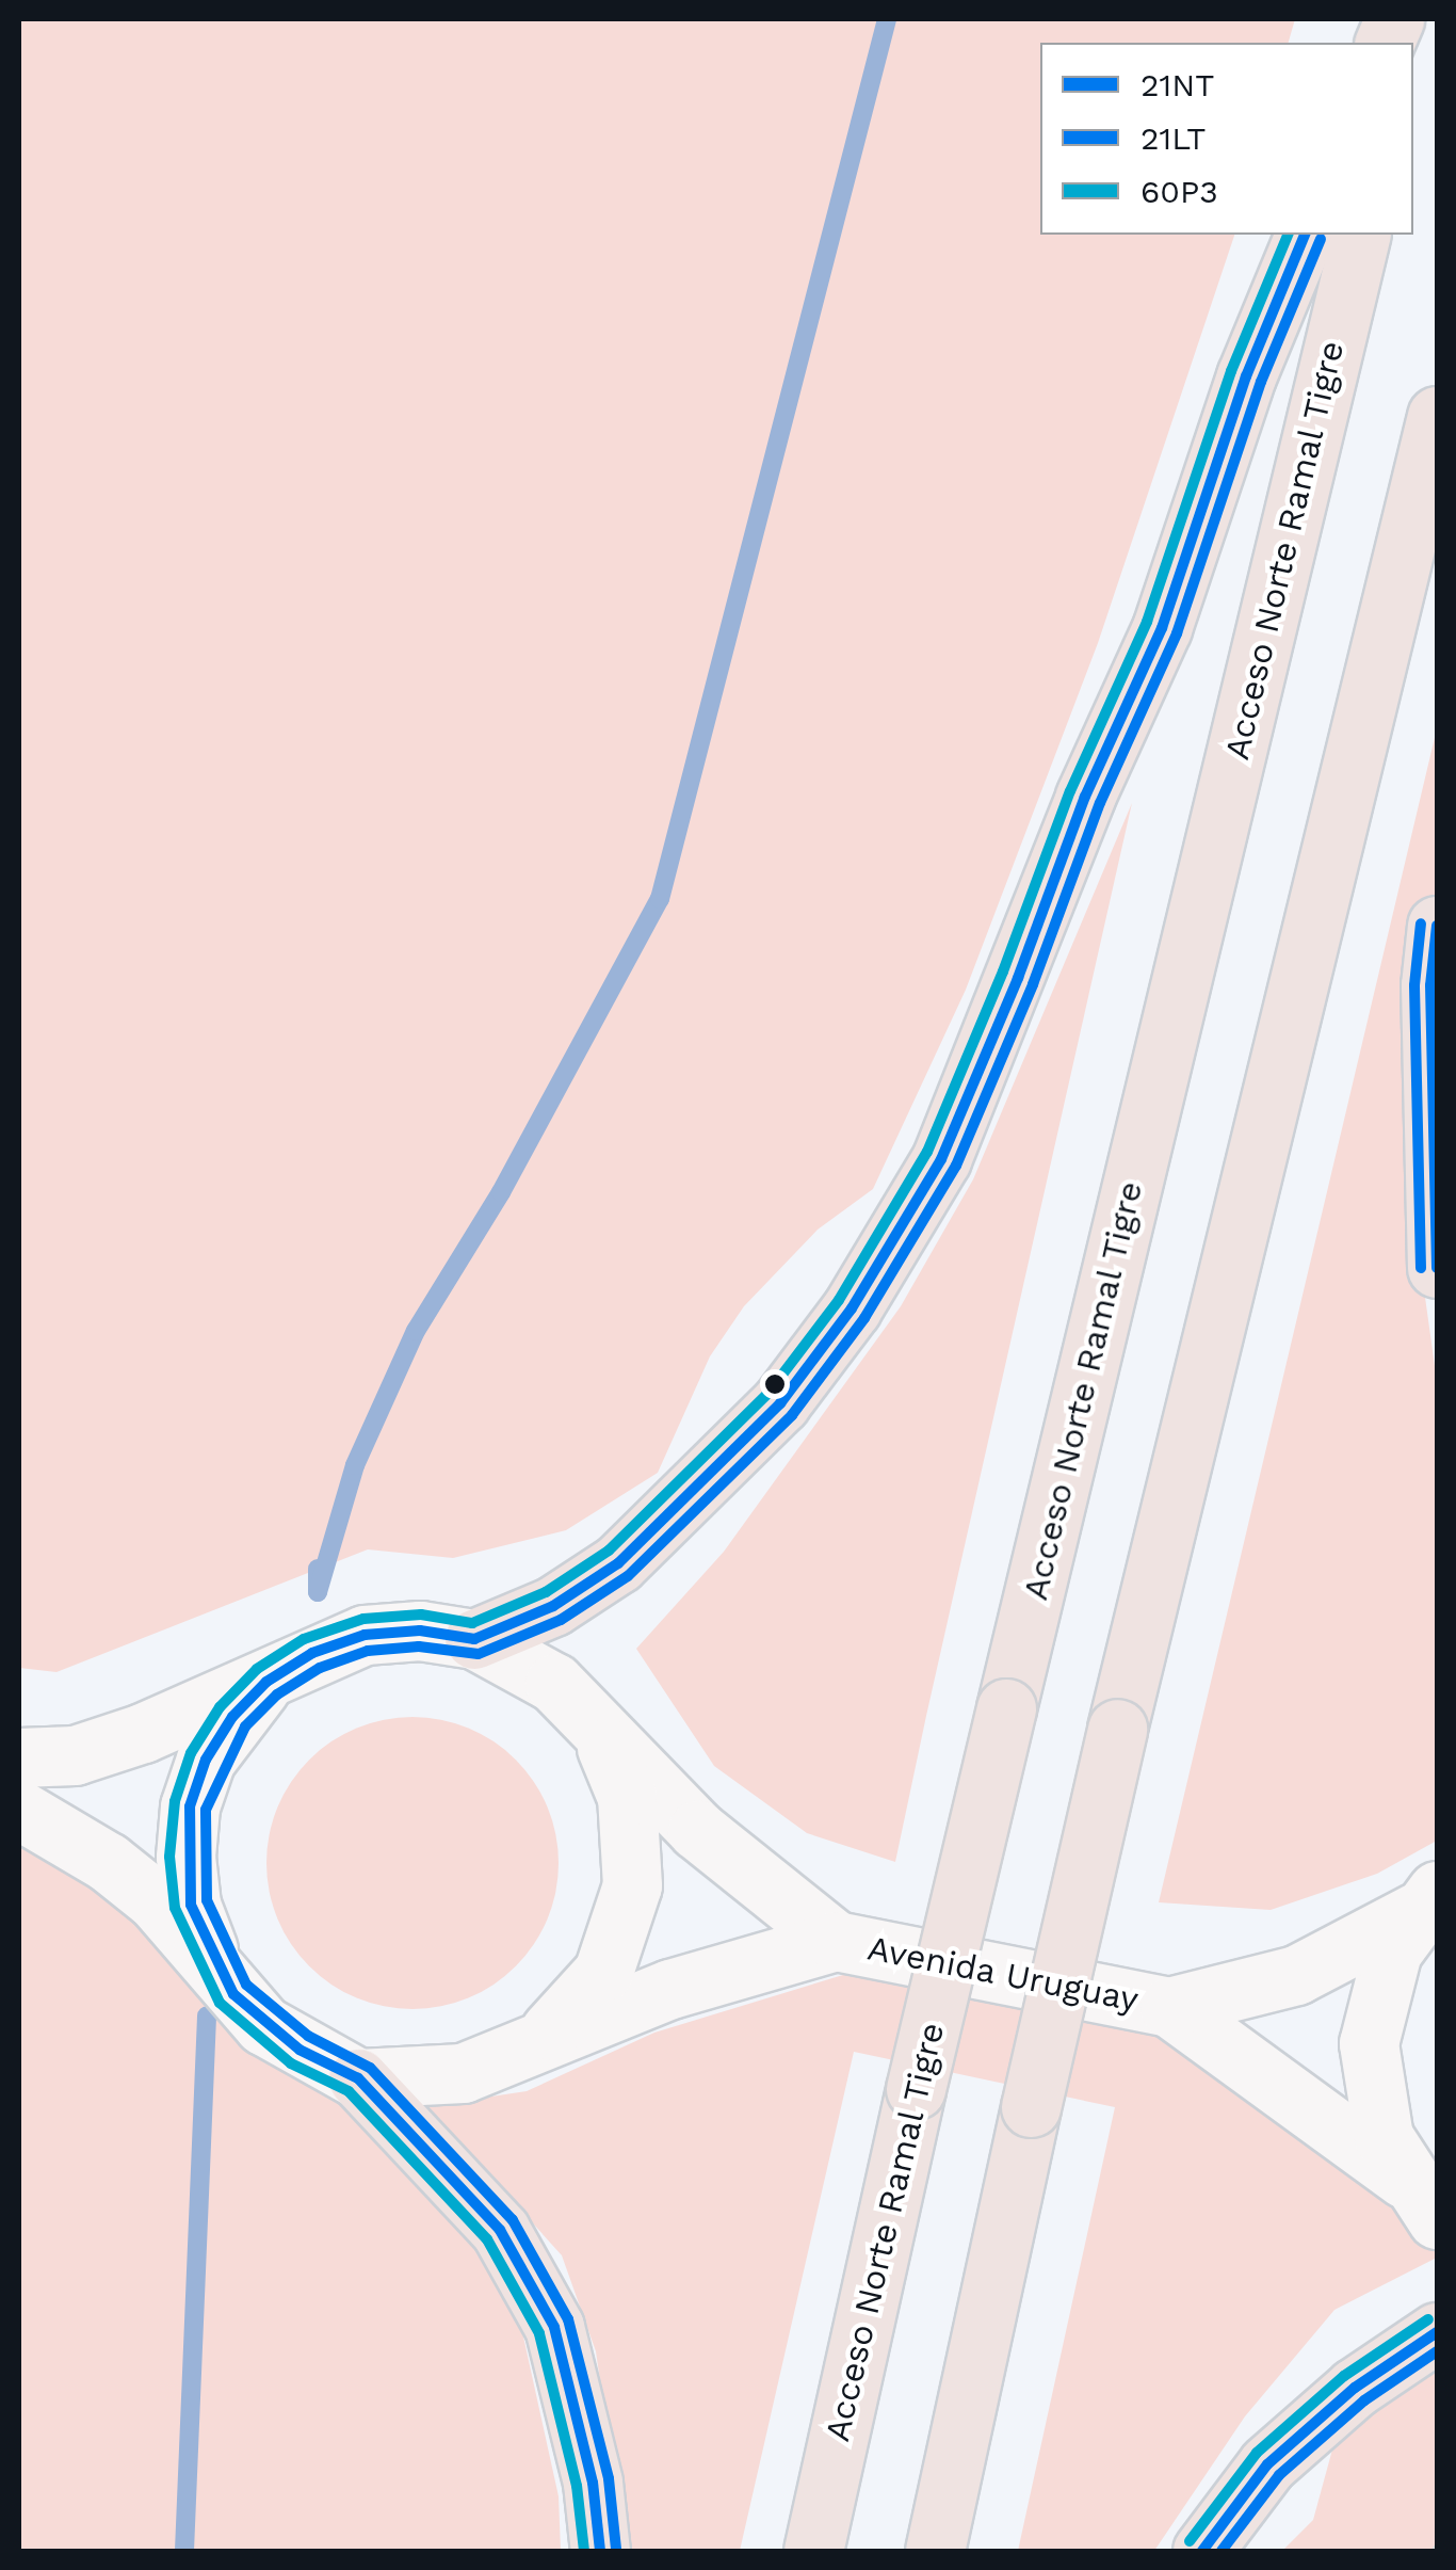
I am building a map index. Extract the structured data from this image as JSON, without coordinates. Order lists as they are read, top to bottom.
{
  "streets": {
    "highway": ["Acceso Norte Ramal Tigre"],
    "main road": ["Avenida Uruguay"]
  },
  "lines": ["transit line 21NT", "transit line 60P3", "transit line 21LT"],
  "legend": ["21NT", "21LT", "60P3"]
}
